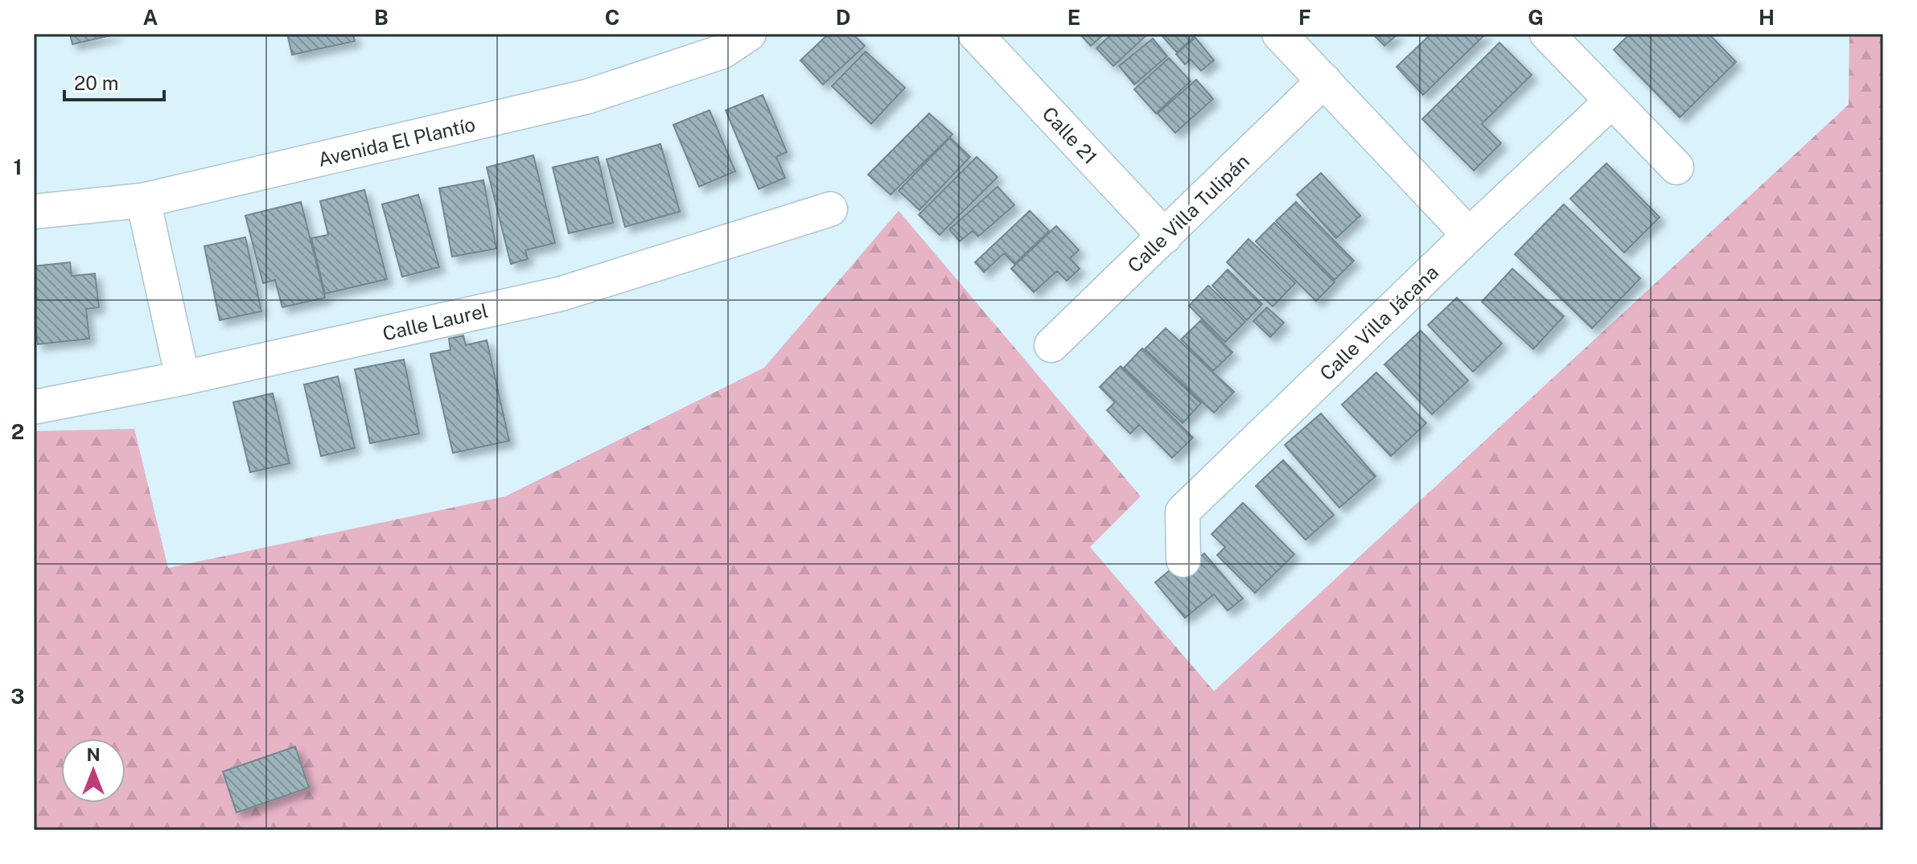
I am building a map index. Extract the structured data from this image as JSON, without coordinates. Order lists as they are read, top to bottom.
{
  "streets": {
    "street": [
      "Calle 21",
      "Avenida El Plantío",
      "Calle Villa Tulipán",
      "Calle Laurel",
      "Calle Villa Jácana"
    ]
  },
  "crossings": [
    ["Calle 21", "Calle Villa Tulipán"]
  ],
  "scale_bar": "20 m",
  "north": "top",
  "grid": {
    "columns": [
      "A",
      "B",
      "C",
      "D",
      "E",
      "F",
      "G",
      "H"
    ],
    "rows": ["1", "2", "3"]
  }
}
